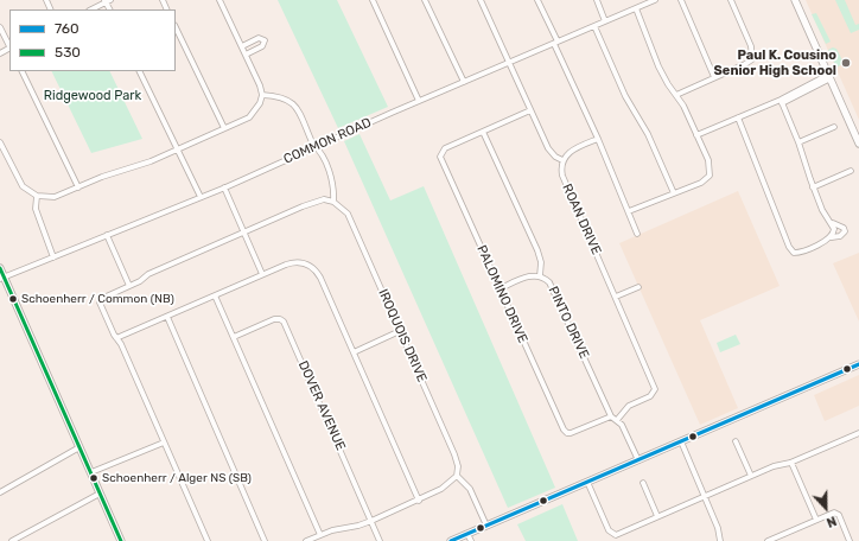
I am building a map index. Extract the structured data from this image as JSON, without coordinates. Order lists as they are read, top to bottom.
{
  "streets": {
    "street": [
      "COMMON ROAD",
      "ROAN DRIVE",
      "PALOMINO DRIVE",
      "PINTO DRIVE",
      "IROQUOIS DRIVE",
      "DOVER AVENUE"
    ]
  },
  "crossings": [
    ["PALOMINO DRIVE", "PINTO DRIVE"]
  ],
  "parks": ["Ridgewood Park"],
  "places": ["Paul K. Cousino Senior High School", "Schoenherr / Common (NB)", "Schoenherr / Alger NS (SB)"],
  "lines": ["transit line 530", "transit line 760"],
  "legend": ["760", "530"],
  "north": "bottom"
}
